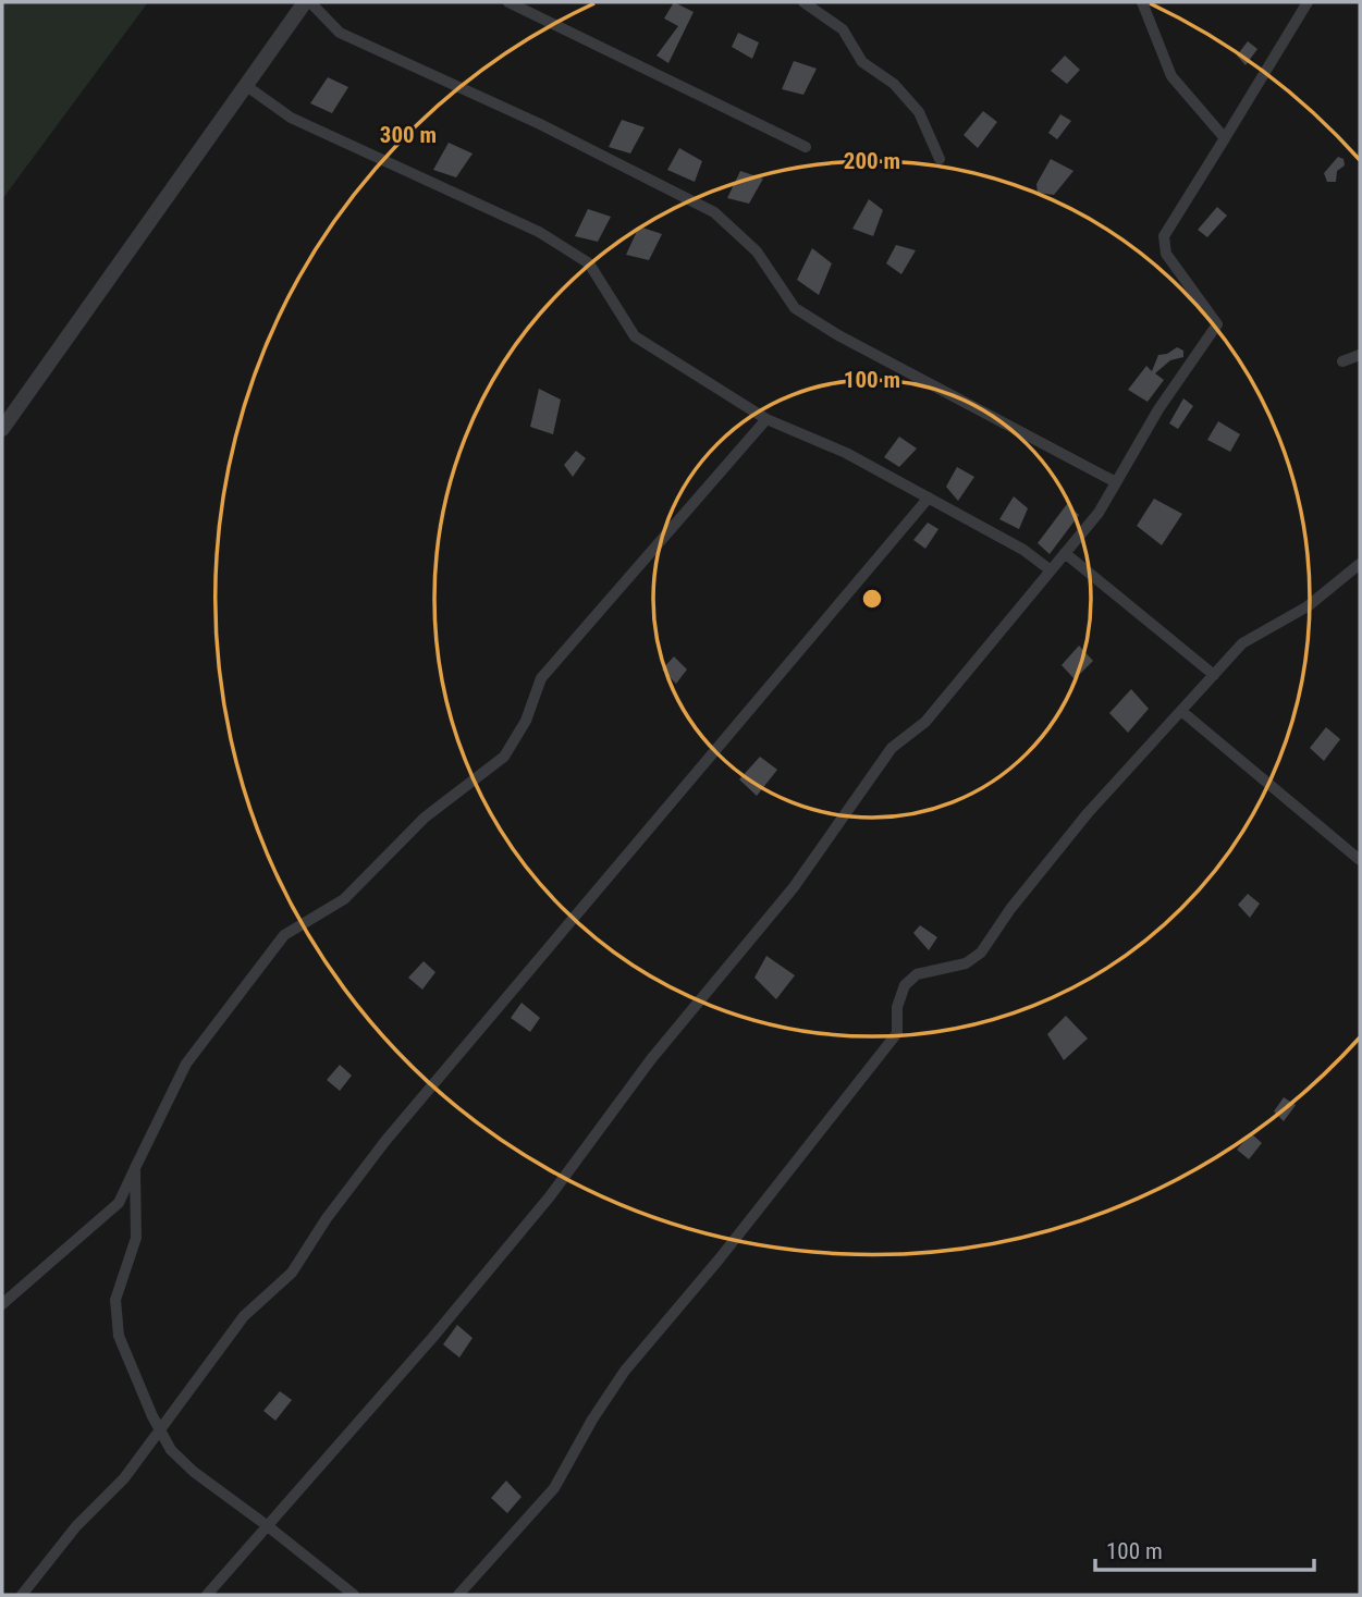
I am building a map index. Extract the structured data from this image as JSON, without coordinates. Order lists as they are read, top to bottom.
{
  "scale_bar": "100 m",
  "rings": ["300 m", "200 m", "100 m"]
}
